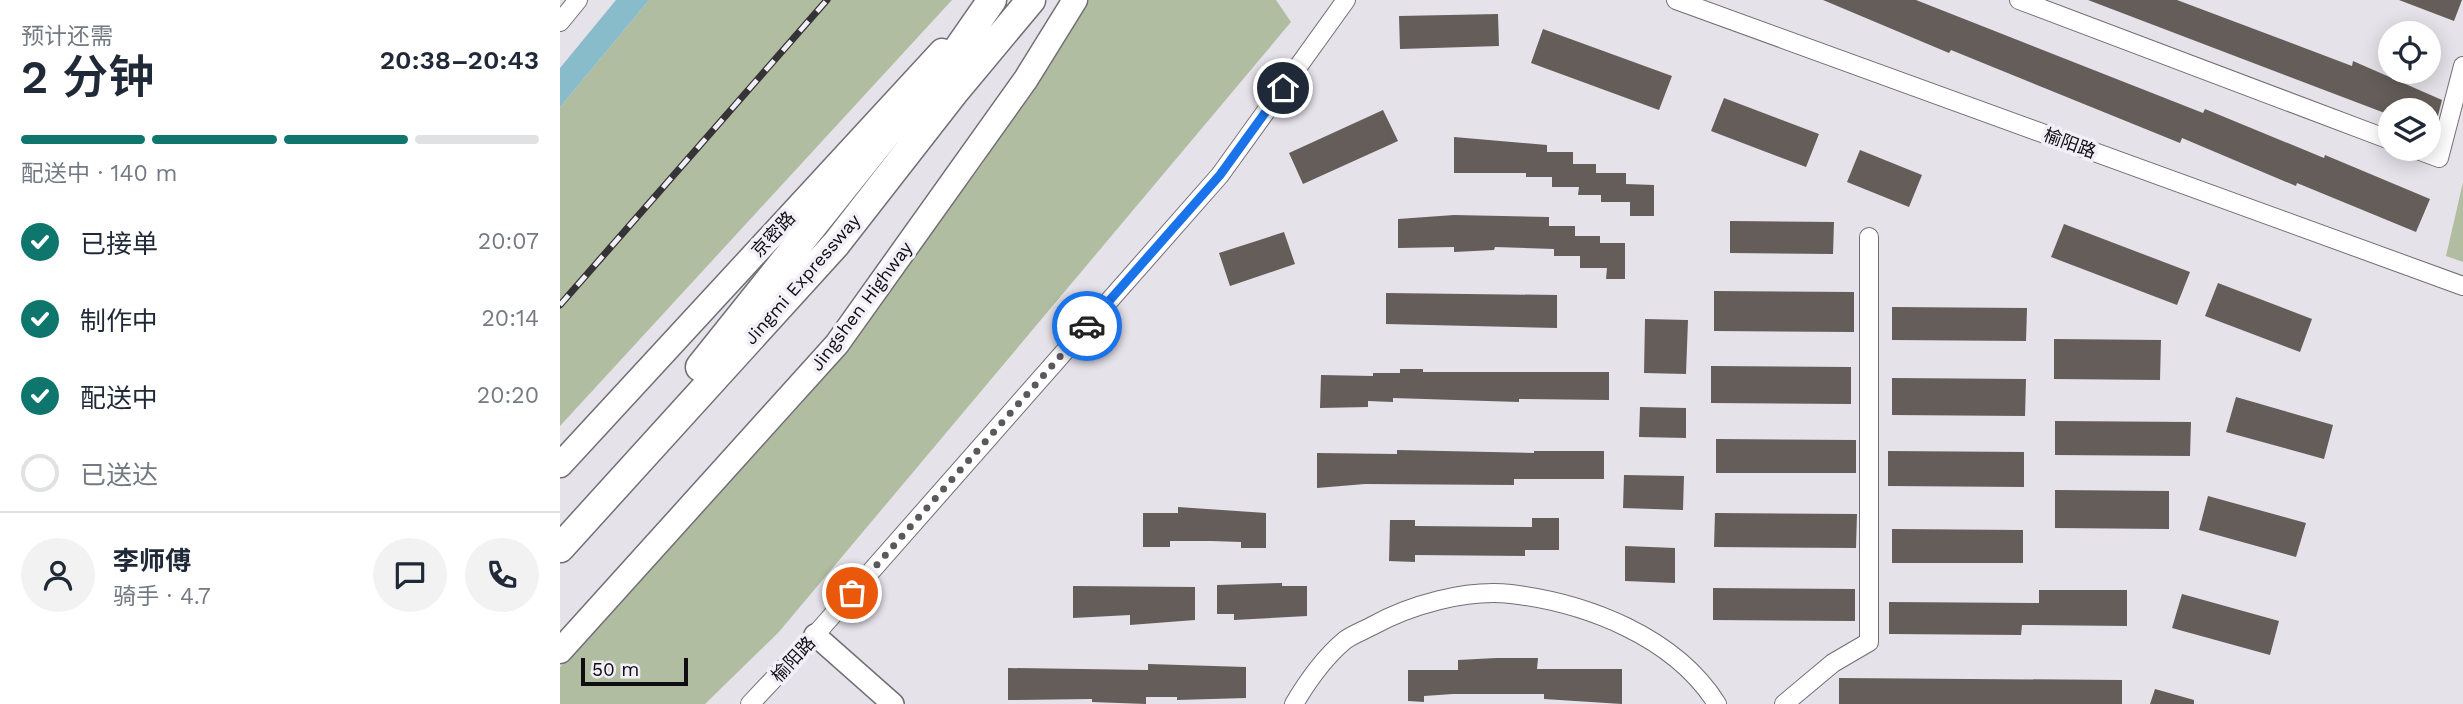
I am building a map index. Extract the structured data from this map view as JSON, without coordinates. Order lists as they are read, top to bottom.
{
  "streets": {
    "highway": ["Jingmi Expressway"],
    "main road": ["京密路", "Jingshen Highway"],
    "street": ["榆阳路"]
  },
  "scale_bar": "50 m",
  "page": {
    "heading": ["2 分钟", "预计还需", "20:38–20:43"],
    "panel": ["李师傅", "骑手 · 4.7"],
    "bar": "配送中 · 140 m",
    "list": [
      ["已接单", "20:07"],
      ["制作中", "20:14"],
      ["配送中", "20:20"],
      "已送达"
    ],
    "scale": "50 m"
  }
}
